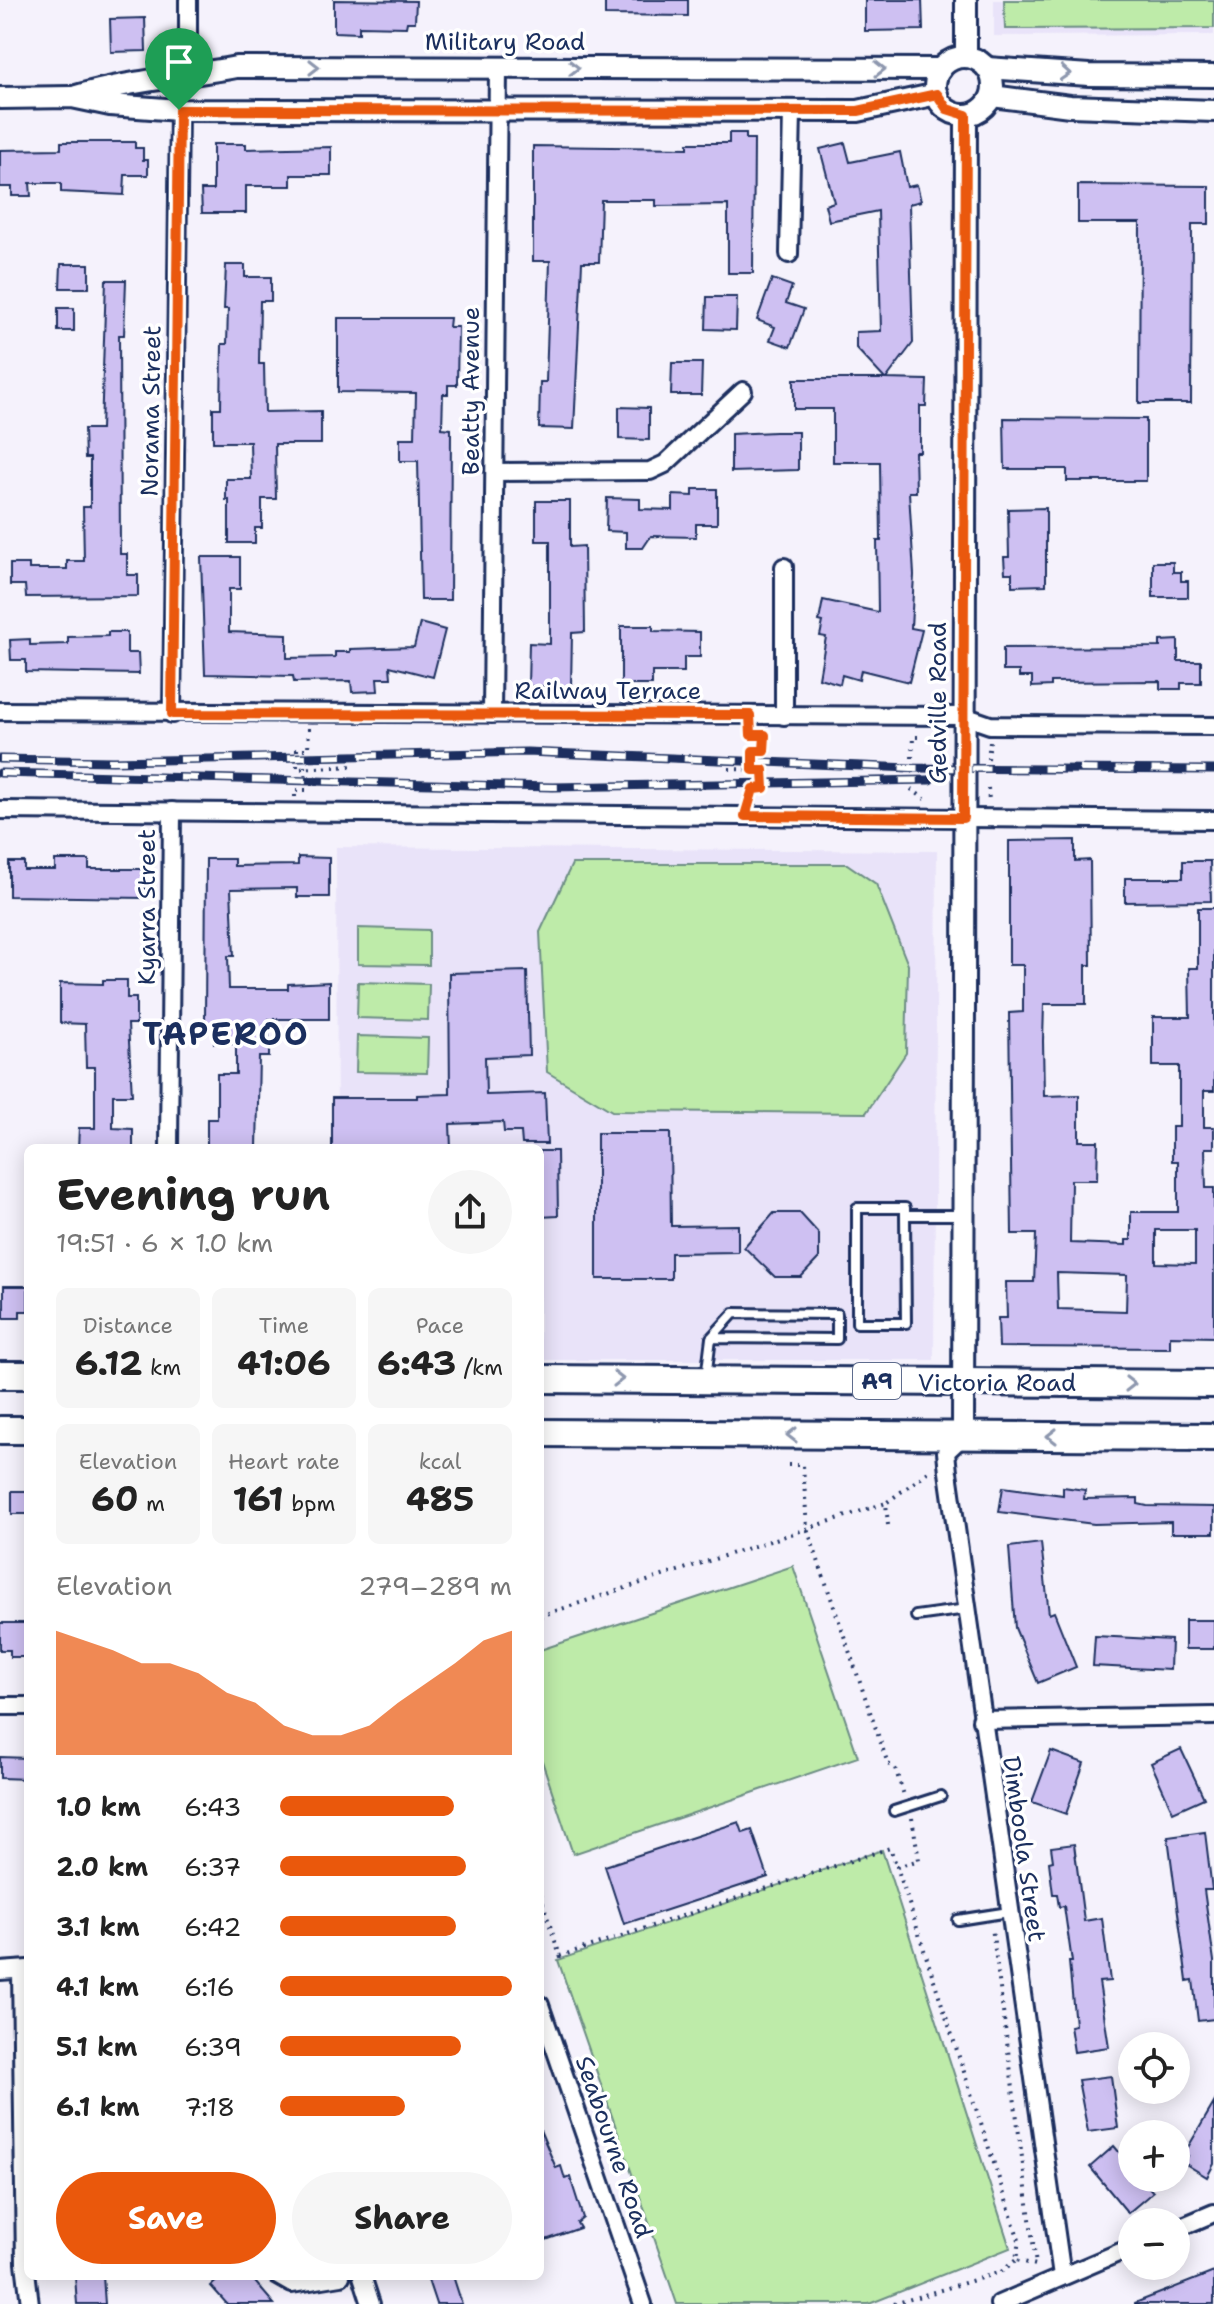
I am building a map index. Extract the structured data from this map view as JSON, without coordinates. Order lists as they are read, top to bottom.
{
  "streets": {
    "highway": ["A9", "Victoria Road"],
    "street": [
      "Military Road",
      "Beatty Avenue",
      "Norama Street",
      "Railway Terrace",
      "Gedville Road",
      "Kyarra Street",
      "Dimboola Street",
      "Seabourne Road"
    ]
  },
  "crossings": [
    ["Military Road", "Beatty Avenue"],
    ["Military Road", "Norama Street"],
    ["Military Road", "Gedville Road"],
    ["Beatty Avenue", "Railway Terrace"],
    ["Norama Street", "Railway Terrace"],
    ["Railway Terrace", "Gedville Road"],
    ["Gedville Road", "Victoria Road"],
    ["Gedville Road", "Dimboola Street"]
  ],
  "districts": ["TAPEROO"],
  "page": {
    "heading": ["Evening run", "19:51 · 6 × 1.0 km"],
    "stats": [
      ["Distance", "6.12 km"],
      ["Time", "41:06"],
      ["Pace", "6:43 /km"],
      ["Elevation", "60 m"],
      ["Heart rate", "161 bpm"],
      ["kcal", "485"]
    ],
    "chart": ["Elevation", "279–289 m"],
    "list": [
      {
        "name": "1.0 km",
        "note": "6:43"
      },
      {
        "name": "2.0 km",
        "note": "6:37"
      },
      {
        "name": "3.1 km",
        "note": "6:42"
      },
      {
        "name": "4.1 km",
        "note": "6:16"
      },
      {
        "name": "5.1 km",
        "note": "6:39"
      },
      {
        "name": "6.1 km",
        "note": "7:18"
      }
    ],
    "map_buttons": ["+", "−"],
    "buttons": ["Save", "Share"]
  }
}
